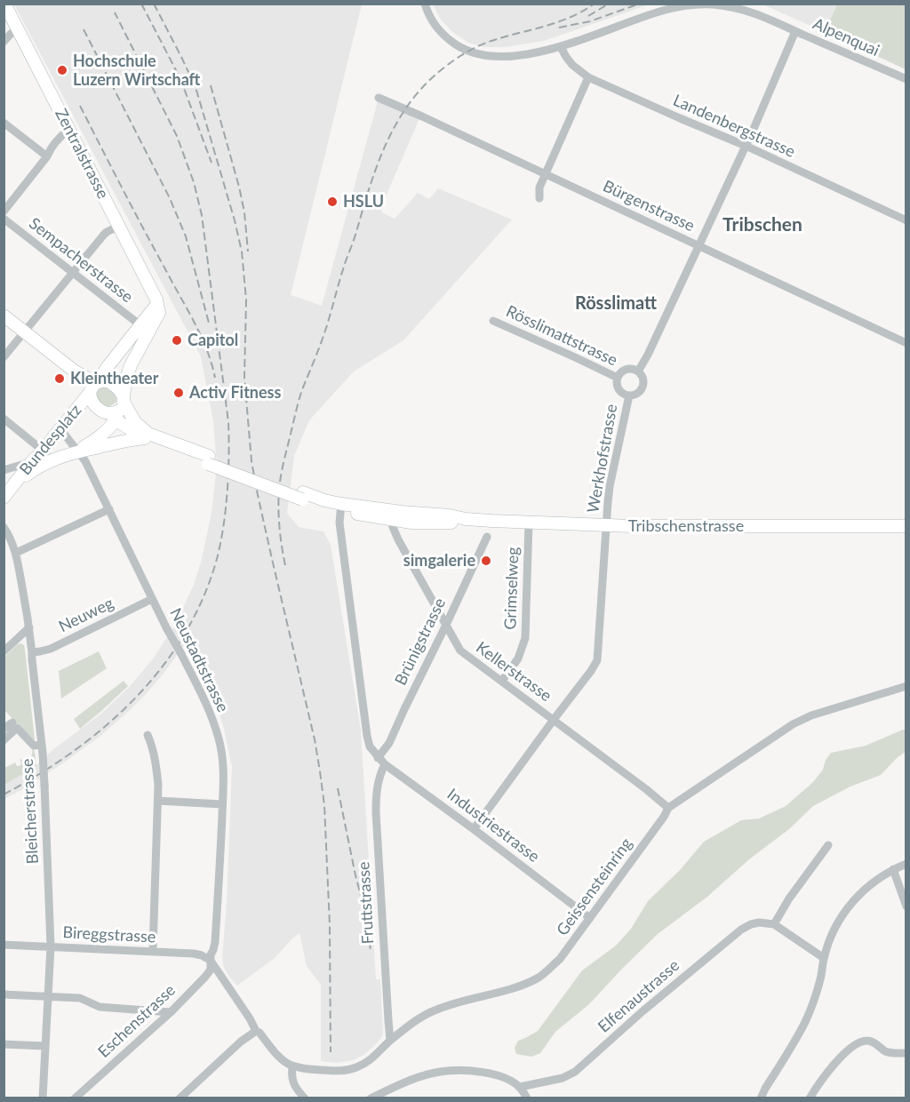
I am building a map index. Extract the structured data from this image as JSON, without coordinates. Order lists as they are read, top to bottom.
{
  "streets": {
    "street": [
      "Alpenquai",
      "Landenbergstrasse",
      "Zentralstrasse",
      "Bürgenstrasse",
      "Sempacherstrasse",
      "Rösslimattstrasse",
      "Bundesplatz",
      "Werkhofstrasse",
      "Tribschenstrasse",
      "Grimselweg",
      "Neuweg",
      "Brünigstrasse",
      "Neustadtstrasse",
      "Kellerstrasse",
      "Bleicherstrasse",
      "Industriestrasse",
      "Geissensteinring",
      "Fruttstrasse",
      "Bireggstrasse",
      "Elfenaustrasse",
      "Eschenstrasse"
    ]
  },
  "crossings": [
    ["Alpenquai", "Landenbergstrasse"],
    ["Alpenquai", "Werkhofstrasse"],
    ["Landenbergstrasse", "Werkhofstrasse"],
    ["Zentralstrasse", "Bundesplatz"],
    ["Bürgenstrasse", "Werkhofstrasse"],
    ["Sempacherstrasse", "Bundesplatz"],
    ["Rösslimattstrasse", "Werkhofstrasse"],
    ["Bundesplatz", "Tribschenstrasse"],
    ["Bundesplatz", "Neustadtstrasse"],
    ["Werkhofstrasse", "Tribschenstrasse"],
    ["Werkhofstrasse", "Kellerstrasse"],
    ["Werkhofstrasse", "Industriestrasse"],
    ["Tribschenstrasse", "Grimselweg"],
    ["Tribschenstrasse", "Kellerstrasse"],
    ["Grimselweg", "Kellerstrasse"],
    ["Neuweg", "Neustadtstrasse"],
    ["Neuweg", "Bleicherstrasse"],
    ["Brünigstrasse", "Kellerstrasse"],
    ["Brünigstrasse", "Industriestrasse"],
    ["Neustadtstrasse", "Bireggstrasse"],
    ["Neustadtstrasse", "Eschenstrasse"],
    ["Kellerstrasse", "Geissensteinring"],
    ["Bleicherstrasse", "Bireggstrasse"],
    ["Industriestrasse", "Geissensteinring"],
    ["Industriestrasse", "Fruttstrasse"],
    ["Geissensteinring", "Fruttstrasse"],
    ["Bireggstrasse", "Eschenstrasse"]
  ],
  "districts": ["Tribschen", "Rösslimatt"],
  "places": [
    "Hochschule Luzern Wirtschaft",
    "HSLU",
    "Capitol",
    "Kleintheater",
    "Activ Fitness",
    "simgalerie"
  ]
}
